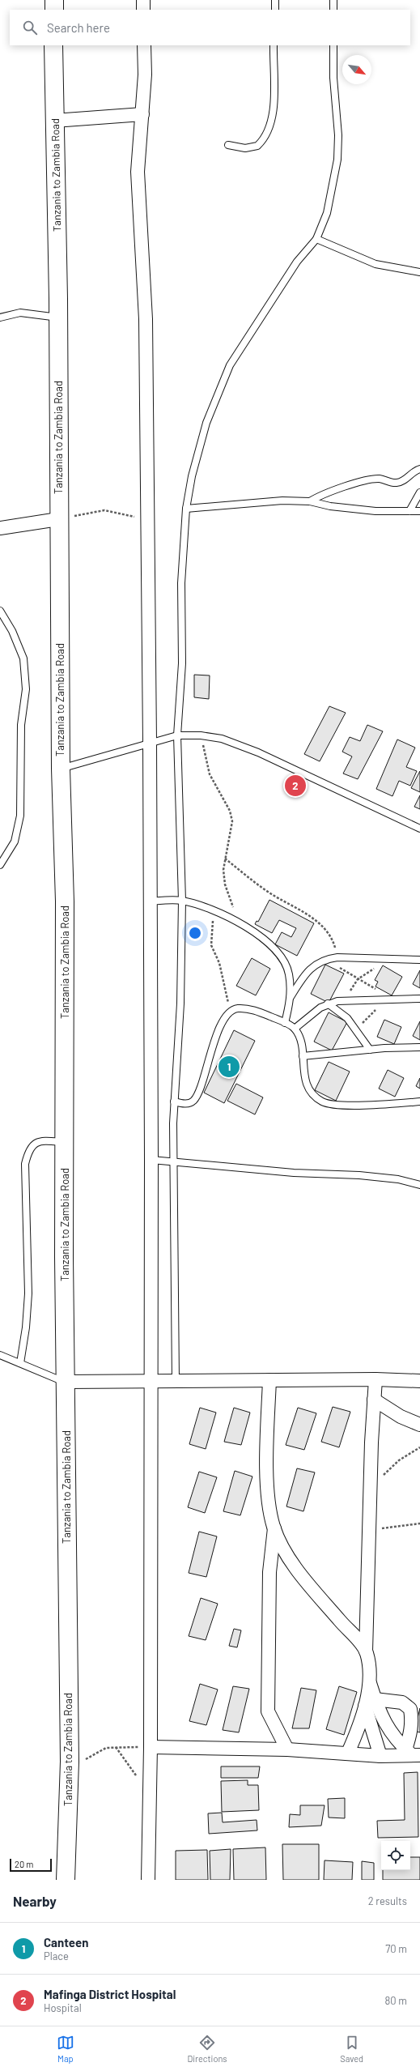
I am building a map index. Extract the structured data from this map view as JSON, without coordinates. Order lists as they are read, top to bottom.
{
  "streets": {
    "highway": ["Tanzania to Zambia Road"]
  },
  "scale_bar": "20 m",
  "north": "bottom right",
  "page": {
    "search": "Search here",
    "pins": ["2", "1"],
    "scale": "20 m",
    "heading": ["Nearby", "2 results"],
    "list": [
      {
        "mark": "1",
        "name": "Canteen",
        "note": "Place",
        "value": "70 m"
      },
      {
        "mark": "2",
        "name": "Mafinga District Hospital",
        "note": "Hospital",
        "value": "80 m"
      }
    ],
    "nav": ["Map", "Directions", "Saved"]
  }
}
